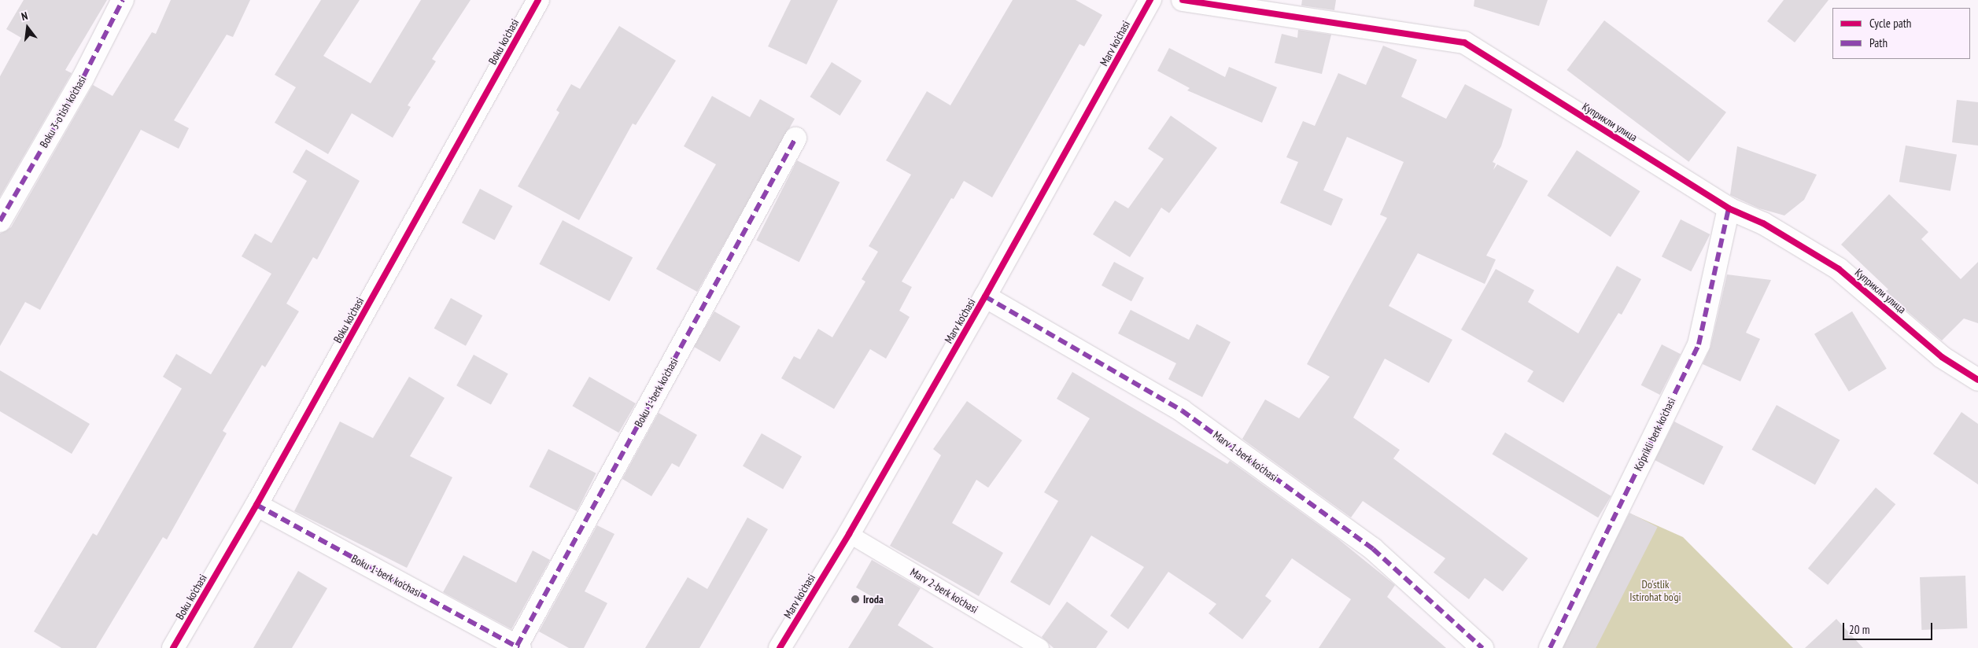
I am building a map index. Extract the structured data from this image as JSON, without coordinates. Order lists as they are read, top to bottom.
{
  "streets": {
    "street": [
      "Boku ko'chasi",
      "Marv ko'chasi",
      "Boku 3-o'tish ko'chasi",
      "Куприкли улица",
      "Boku 1-berk ko'chasi",
      "Ko'prikli berk ko'chasi",
      "Marv 1-berk ko'chasi"
    ],
    "lane": ["Marv 2-berk ko'chasi"]
  },
  "crossings": [
    ["Boku ko'chasi", "Boku 1-berk ko'chasi"],
    ["Marv ko'chasi", "Marv 1-berk ko'chasi"],
    ["Marv ko'chasi", "Marv 2-berk ko'chasi"],
    ["Куприкли улица", "Ko'prikli berk ko'chasi"]
  ],
  "parks": ["Do'stlik Istirohat bo'gi"],
  "places": ["Iroda"],
  "legend": ["Cycle path", "Path"],
  "scale_bar": "20 m",
  "north": "top"
}
